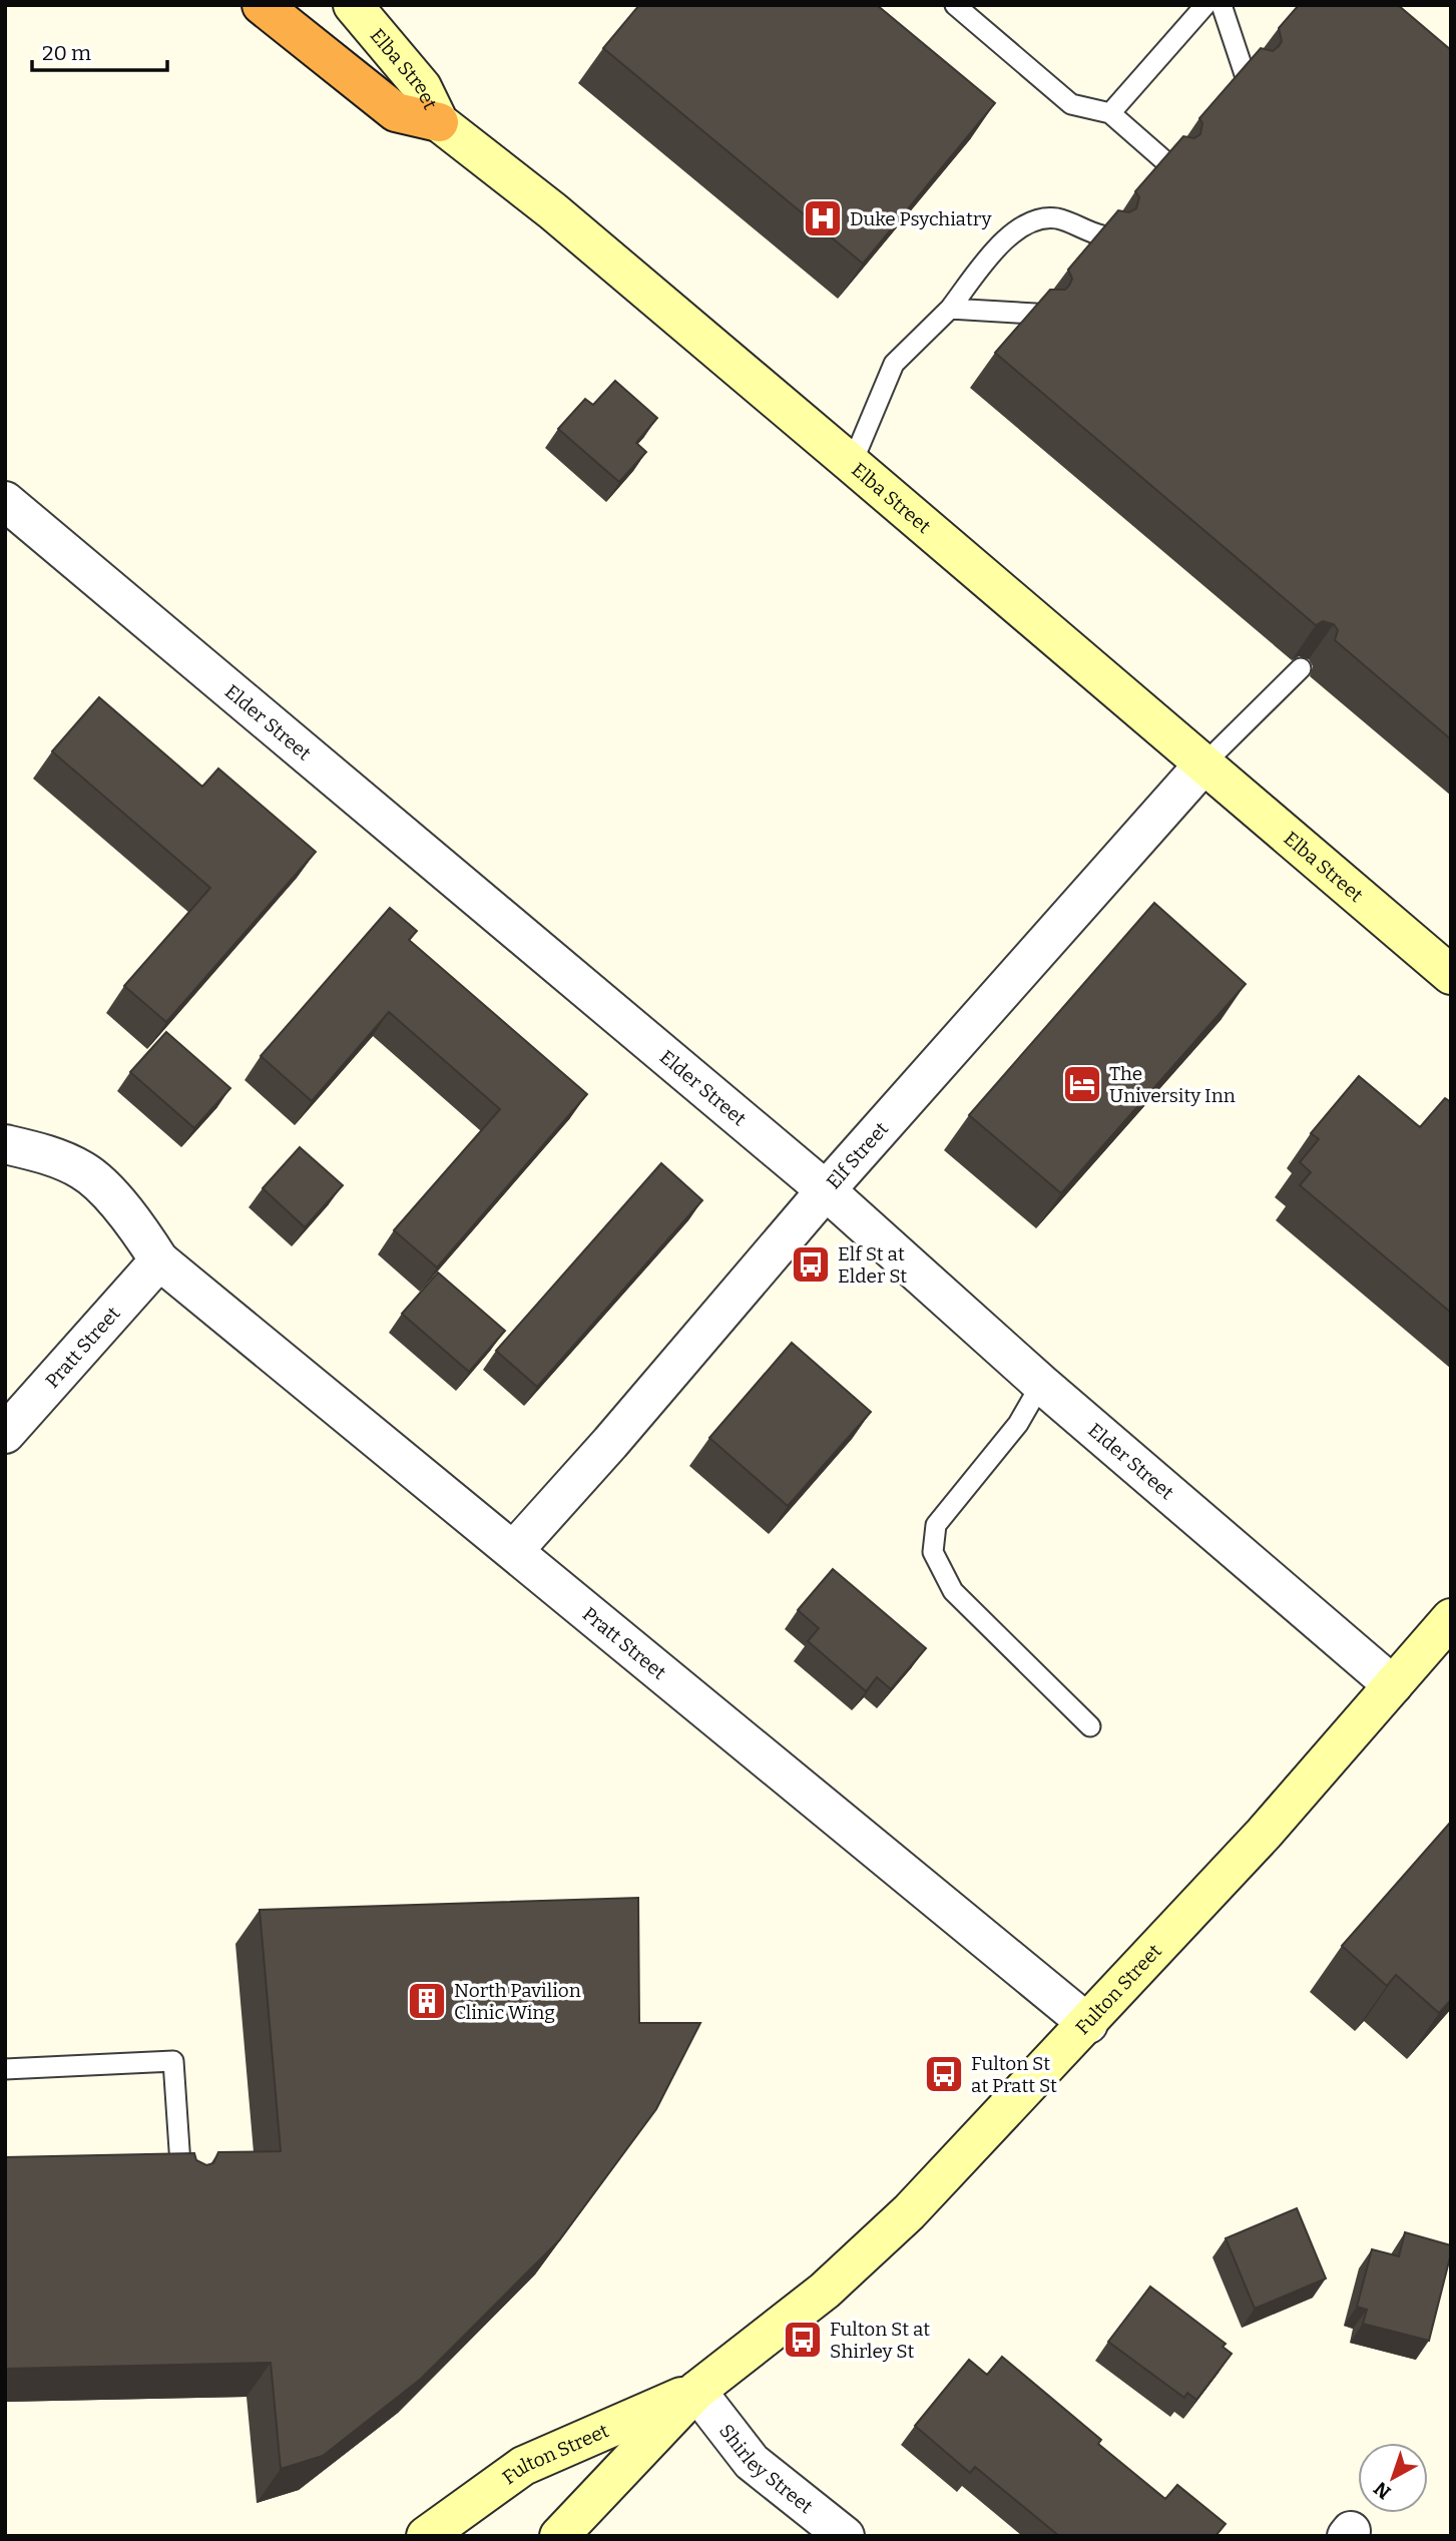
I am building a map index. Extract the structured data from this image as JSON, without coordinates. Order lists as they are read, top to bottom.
{
  "streets": {
    "main road": ["Elba Street", "Fulton Street"],
    "street": [
      "Elder Street",
      "Elf Street",
      "Pratt Street",
      "Shirley Street"
    ]
  },
  "crossings": [
    ["Elba Street", "Elf Street"],
    ["Elder Street", "Elf Street"],
    ["Elder Street", "Fulton Street"],
    ["Elf Street", "Pratt Street"],
    ["Pratt Street", "Fulton Street"],
    ["Fulton Street", "Shirley Street"]
  ],
  "places": {
    "hospital": ["Duke Psychiatry"],
    "hotel": ["The University Inn"],
    "bus stop": ["Elf St at Elder St", "Fulton St at Pratt St", "Fulton St at Shirley St"],
    "building": ["North Pavilion Clinic Wing"]
  },
  "scale_bar": "20 m",
  "north": "bottom left"
}
